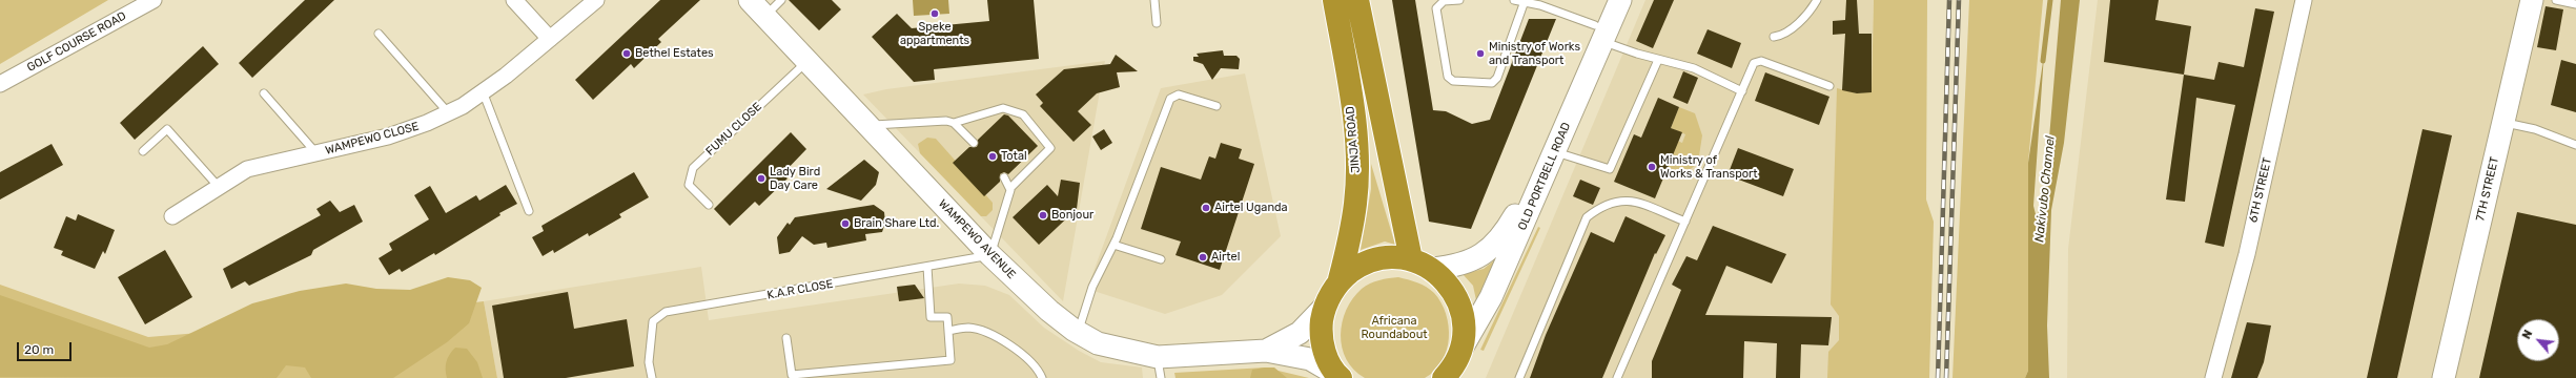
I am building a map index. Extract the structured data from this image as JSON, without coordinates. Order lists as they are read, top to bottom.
{
  "streets": {
    "highway": ["JINJA ROAD"],
    "street": [
      "GOLF COURSE ROAD",
      "WAMPEWO CLOSE",
      "OLD PORTBELL ROAD",
      "7TH STREET",
      "6TH STREET",
      "WAMPEWO AVENUE"
    ],
    "lane": ["FUMU CLOSE", "K.A.R CLOSE"]
  },
  "crossings": [
    ["FUMU CLOSE", "WAMPEWO AVENUE"],
    ["WAMPEWO AVENUE", "K.A.R CLOSE"]
  ],
  "water": ["Nakivubo Channel"],
  "parks": ["Africana Roundabout"],
  "places": [
    "Speke appartments",
    "Bethel Estates",
    "Ministry of Works and Transport",
    "Total",
    "Ministry of Works & Transport",
    "Lady Bird Day Care",
    "Airtel Uganda",
    "Bonjour",
    "Brain Share Ltd.",
    "Airtel"
  ],
  "scale_bar": "20 m",
  "north": "top left"
}
